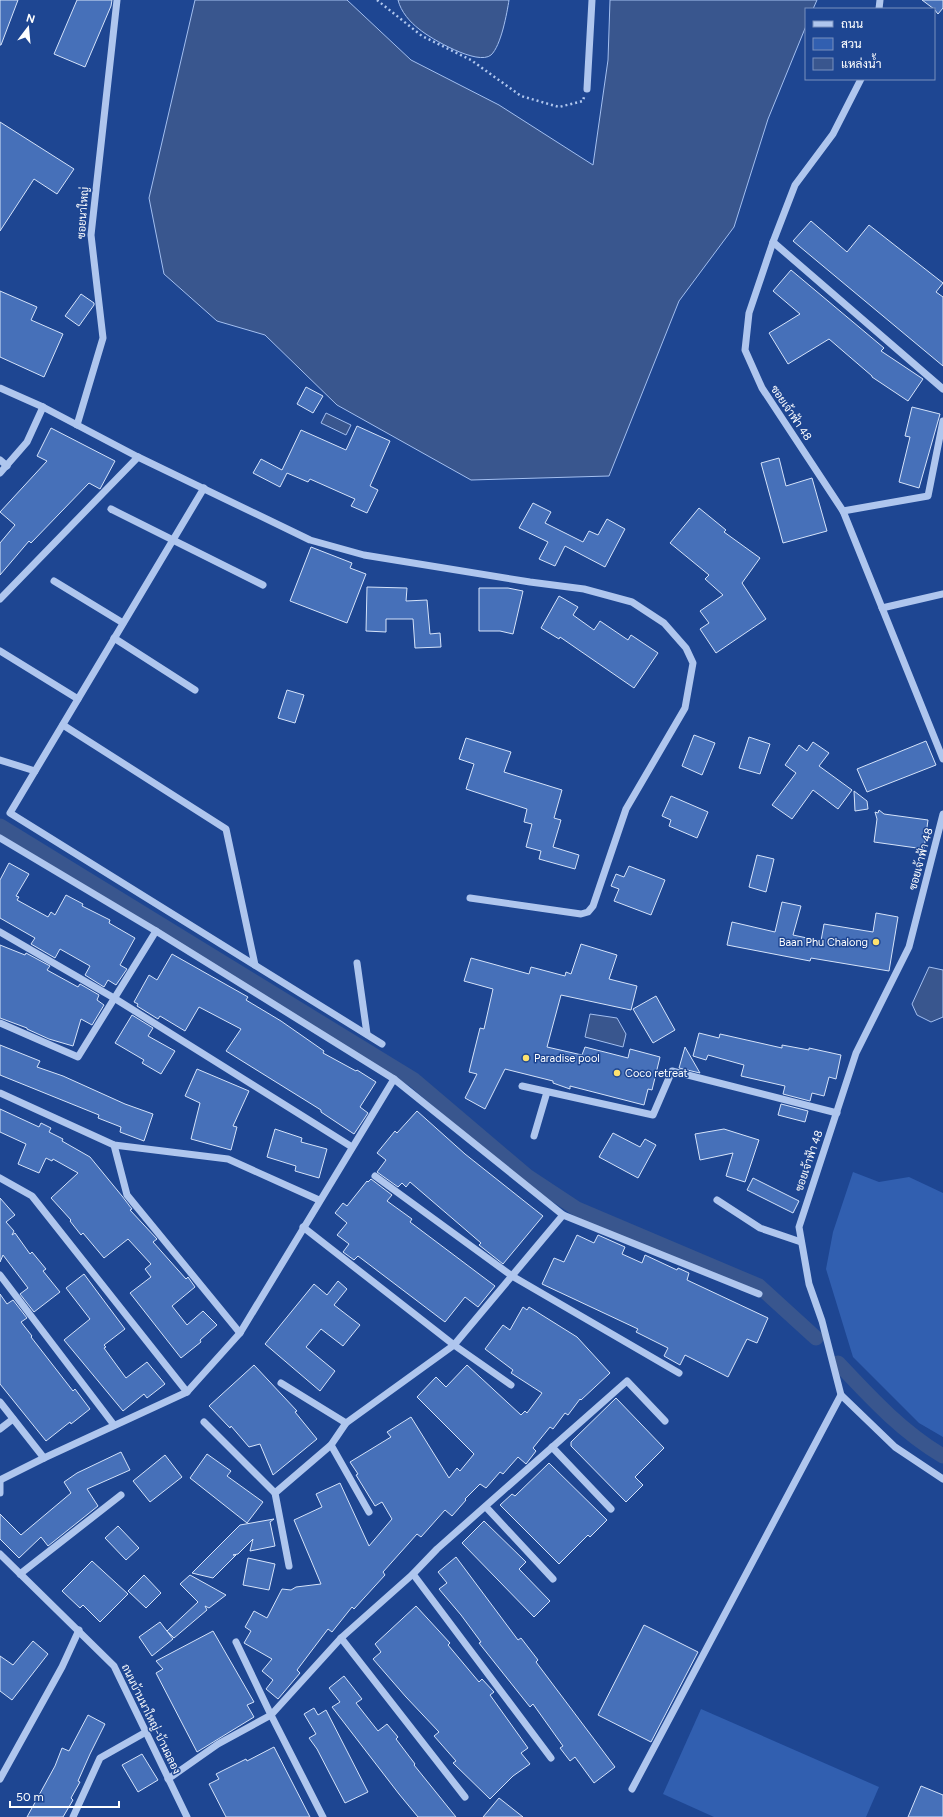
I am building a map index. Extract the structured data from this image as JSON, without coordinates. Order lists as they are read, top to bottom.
{
  "streets": {
    "street": ["ซอยนาใหญ่", "ซอยเจ้าฟ้า 48", "ถนนบ้านนาใหญ่-บ้านฉลอง"]
  },
  "places": ["Baan Phu Chalong", "Paradise pool", "Coco retreat"],
  "legend": ["ถนน", "สวน", "แหล่งน้ำ"],
  "scale_bar": "50 m",
  "north": "top"
}
